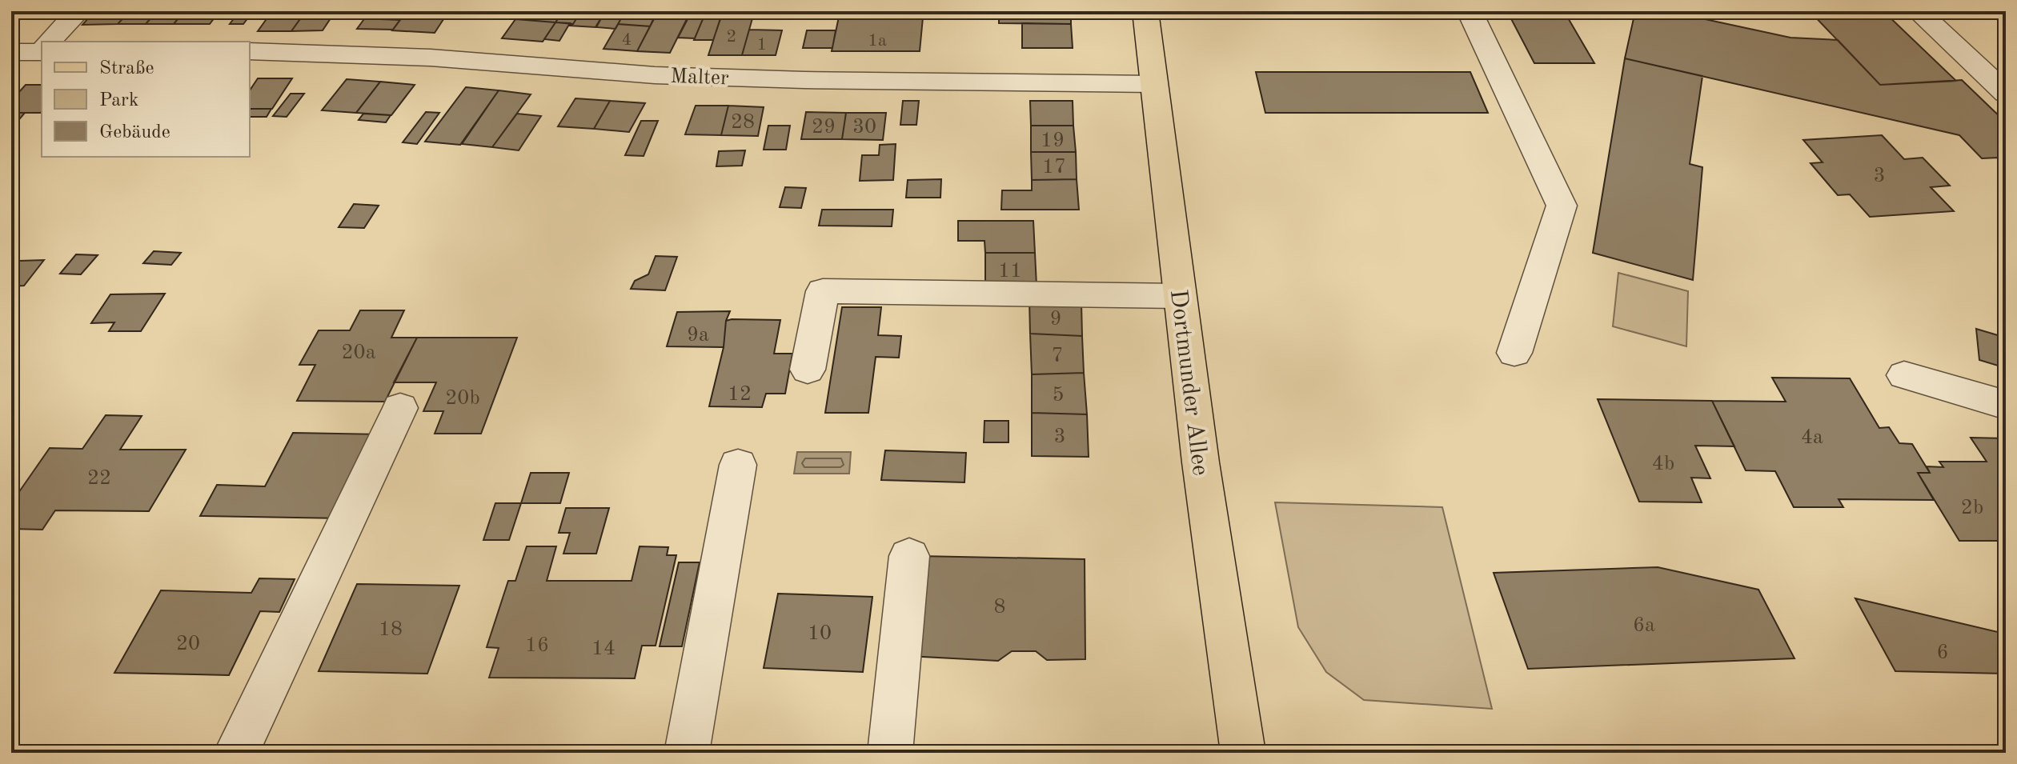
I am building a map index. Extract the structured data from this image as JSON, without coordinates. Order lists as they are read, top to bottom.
{
  "streets": {
    "main road": ["Dortmunder Allee"],
    "street": ["Malter"]
  },
  "crossings": [
    ["Malter", "Dortmunder Allee"]
  ],
  "house_numbers": [
    "2",
    "4",
    "1a",
    "1",
    "28",
    "29",
    "30",
    "19",
    "17",
    "3",
    "11",
    "9",
    "9a",
    "20a",
    "7",
    "12",
    "5",
    "20b",
    "3",
    "4a",
    "4b",
    "22",
    "2b",
    "8",
    "6a",
    "18",
    "10",
    "20",
    "16",
    "14",
    "6"
  ],
  "legend": ["Straße", "Park", "Gebäude"]
}
